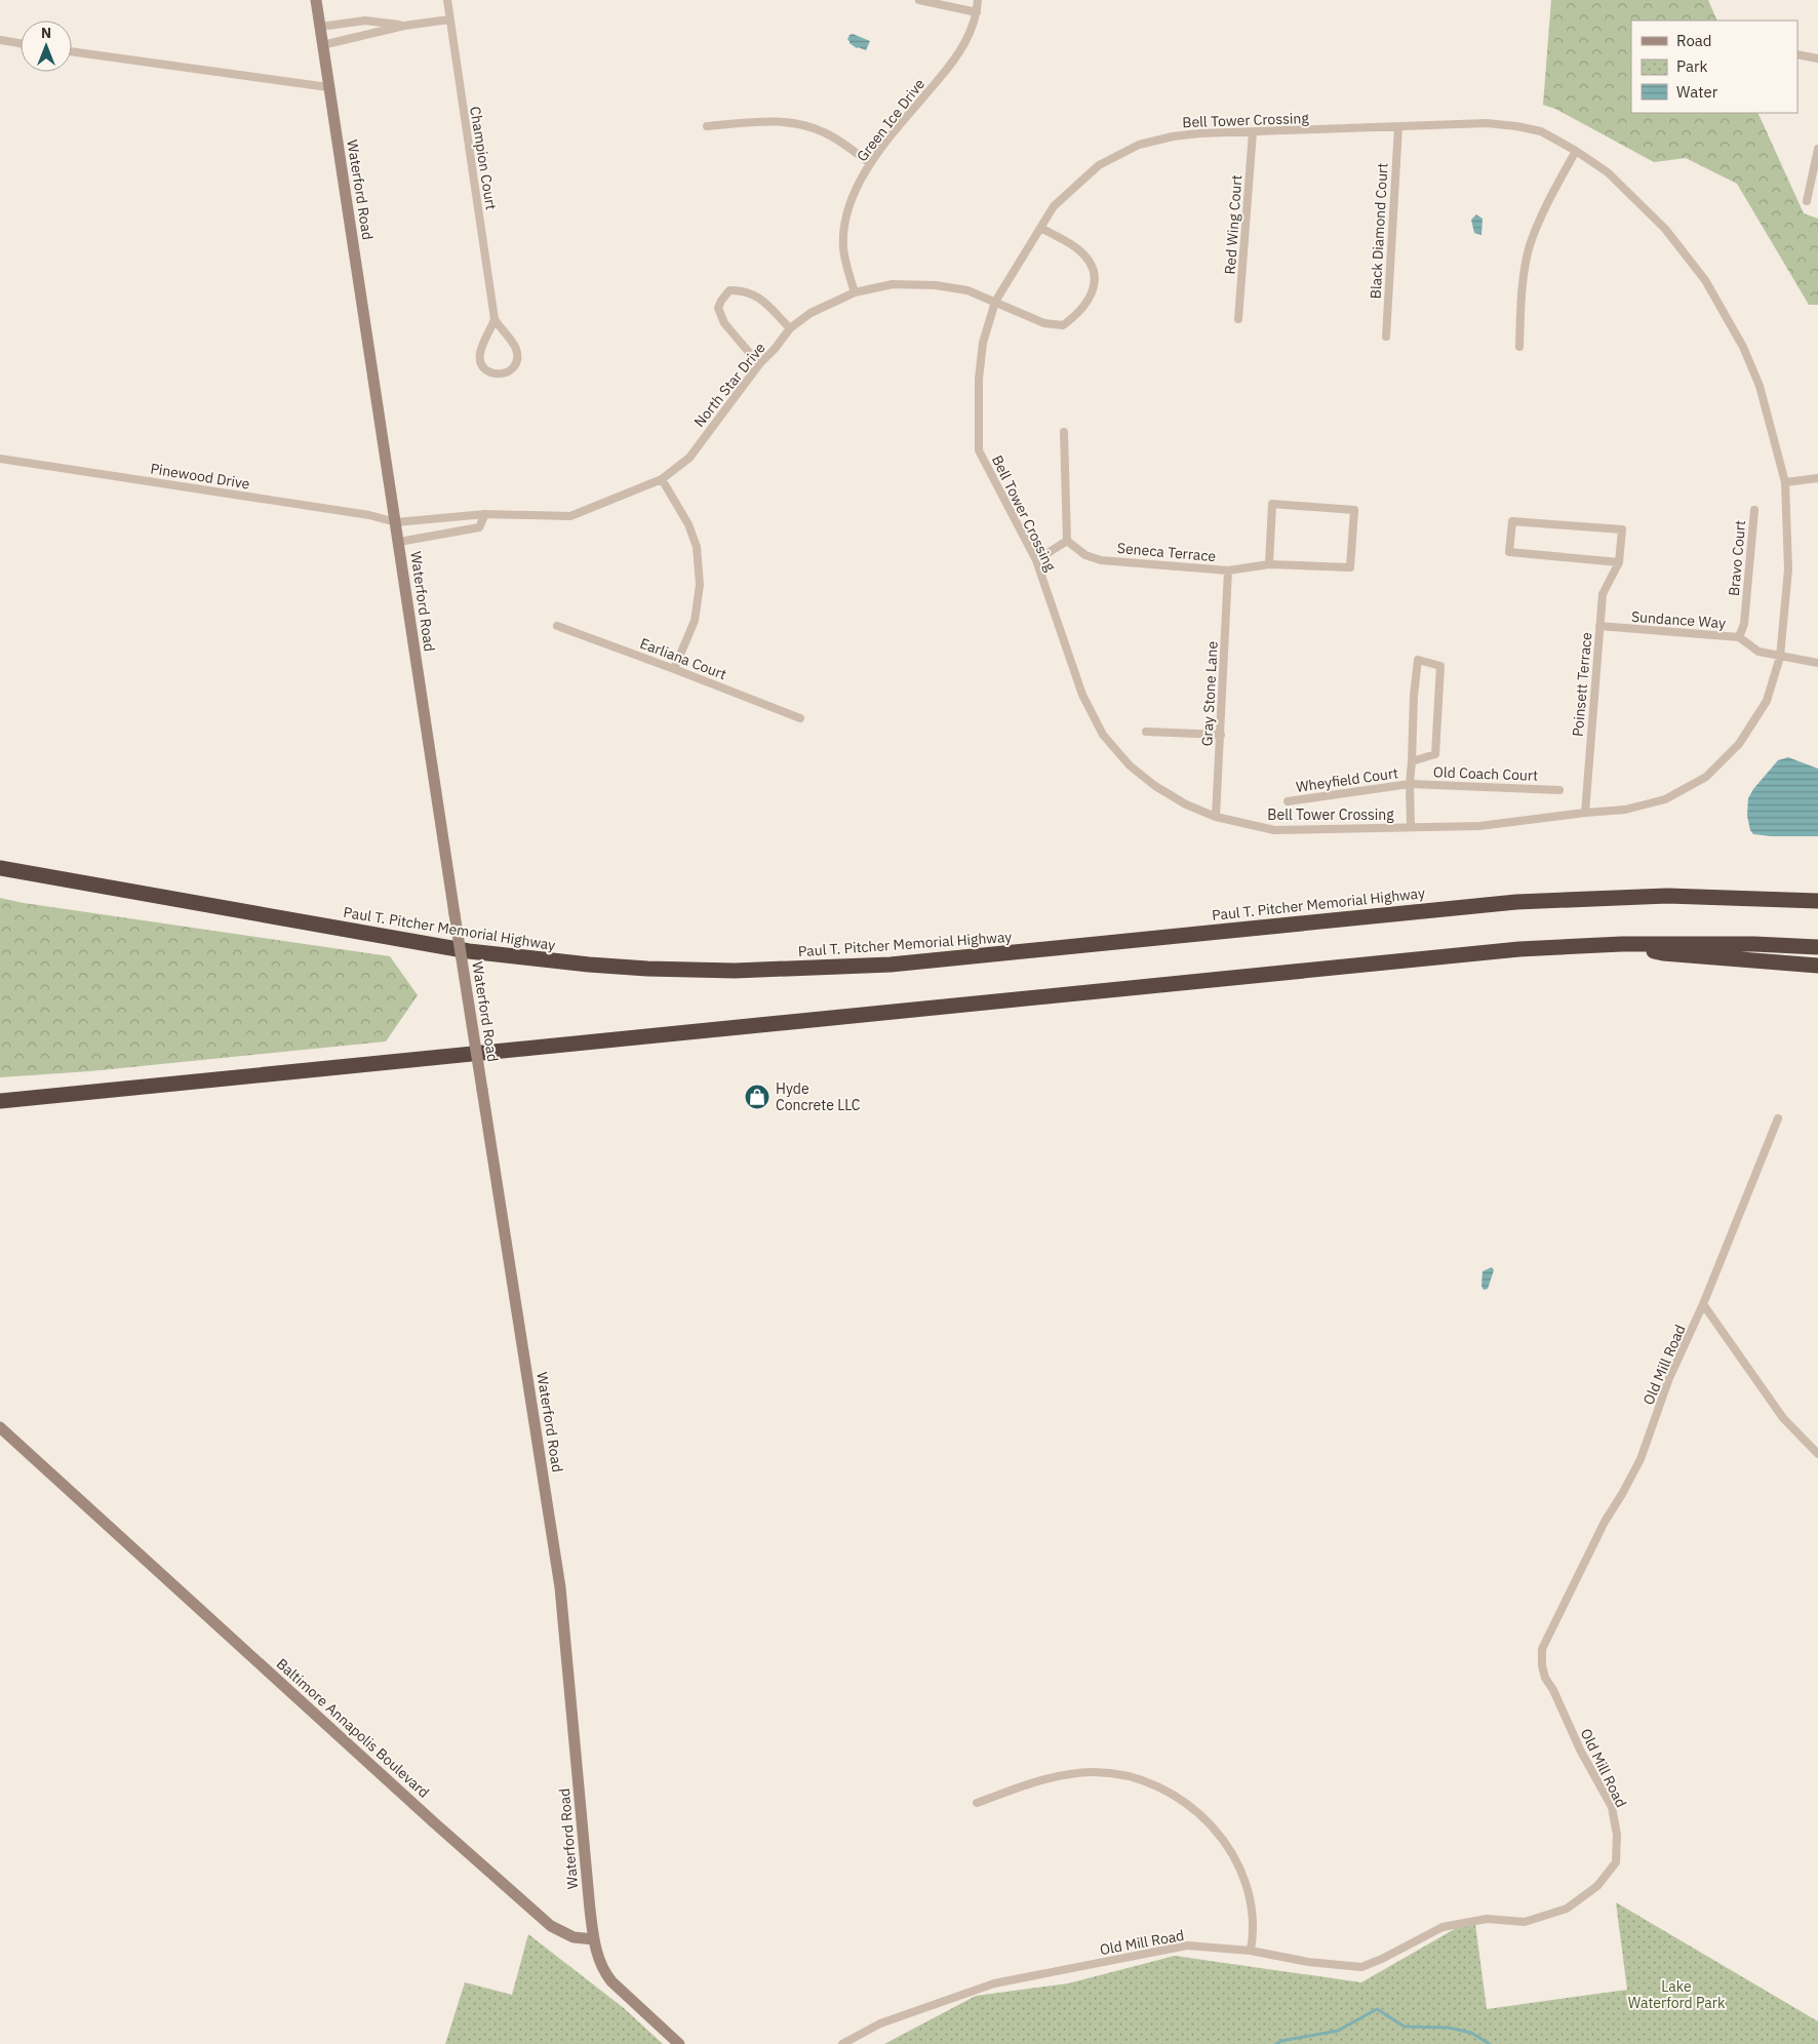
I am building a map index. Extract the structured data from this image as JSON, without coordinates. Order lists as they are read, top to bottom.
{
  "streets": {
    "highway": ["Paul T. Pitcher Memorial Highway"],
    "main road": ["Waterford Road", "Baltimore Annapolis Boulevard"],
    "street": [
      "Green Ice Drive",
      "Bell Tower Crossing",
      "Champion Court",
      "Red Wing Court",
      "Black Diamond Court",
      "North Star Drive",
      "Pinewood Drive",
      "Seneca Terrace",
      "Bravo Court",
      "Sundance Way",
      "Earliana Court",
      "Poinsett Terrace",
      "Gray Stone Lane",
      "Old Coach Court",
      "Wheyfield Court",
      "Old Mill Road"
    ]
  },
  "crossings": [
    ["Green Ice Drive", "North Star Drive"],
    ["Bell Tower Crossing", "Red Wing Court"],
    ["Bell Tower Crossing", "Black Diamond Court"],
    ["Bell Tower Crossing", "North Star Drive"],
    ["Bell Tower Crossing", "Sundance Way"],
    ["Bell Tower Crossing", "Poinsett Terrace"],
    ["Bell Tower Crossing", "Gray Stone Lane"],
    ["Waterford Road", "North Star Drive"],
    ["Waterford Road", "Pinewood Drive"],
    ["Waterford Road", "Baltimore Annapolis Boulevard"],
    ["North Star Drive", "Pinewood Drive"],
    ["Seneca Terrace", "Gray Stone Lane"],
    ["Bravo Court", "Sundance Way"],
    ["Sundance Way", "Poinsett Terrace"],
    ["Old Coach Court", "Wheyfield Court"]
  ],
  "parks": ["Lake Waterford Park"],
  "places": {
    "shop": ["Hyde Concrete LLC"]
  },
  "legend": ["Road", "Park", "Water"],
  "north": "top"
}
